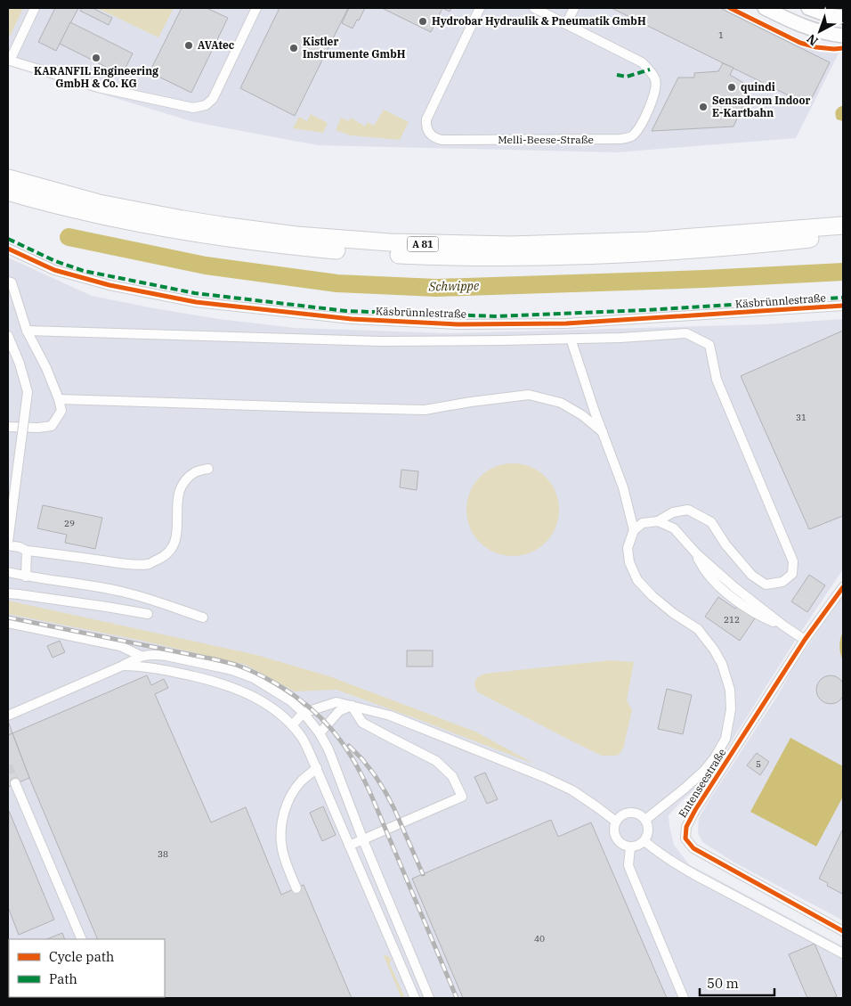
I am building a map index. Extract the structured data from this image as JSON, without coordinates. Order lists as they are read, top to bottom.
{
  "streets": {
    "highway": ["A 81"],
    "street": ["Melli-Beese-Straße", "Käsbrünnlestraße", "Entenseestraße"]
  },
  "water": ["Schwippe"],
  "places": [
    "Hydrobar Hydraulik & Pneumatik GmbH",
    "AVAtec",
    "Kistler Instrumente GmbH",
    "KARANFIL Engineering GmbH & Co. KG",
    "quindi",
    "Sensadrom Indoor E-Kartbahn"
  ],
  "house_numbers": [
    "1",
    "31",
    "29",
    "212",
    "5",
    "38",
    "40"
  ],
  "legend": ["Cycle path", "Path"],
  "scale_bar": "50 m",
  "north": "bottom left"
}
